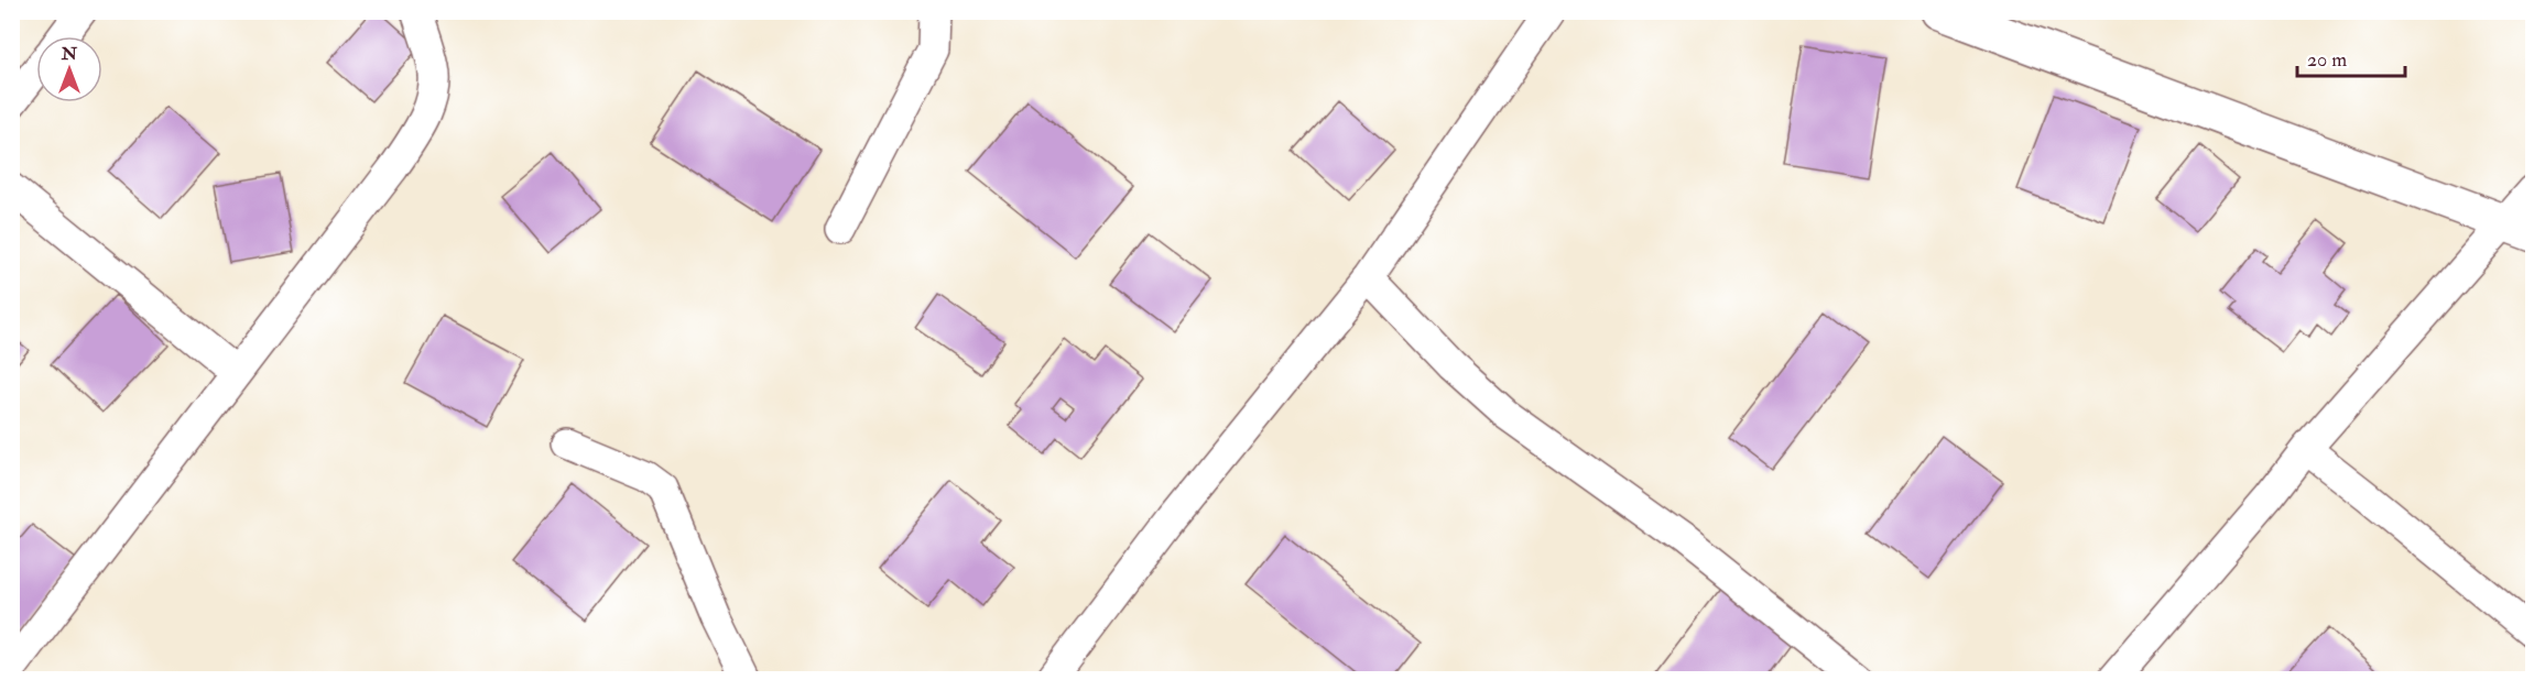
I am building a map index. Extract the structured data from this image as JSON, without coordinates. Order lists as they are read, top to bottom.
{
  "scale_bar": "20 m",
  "north": "top"
}
